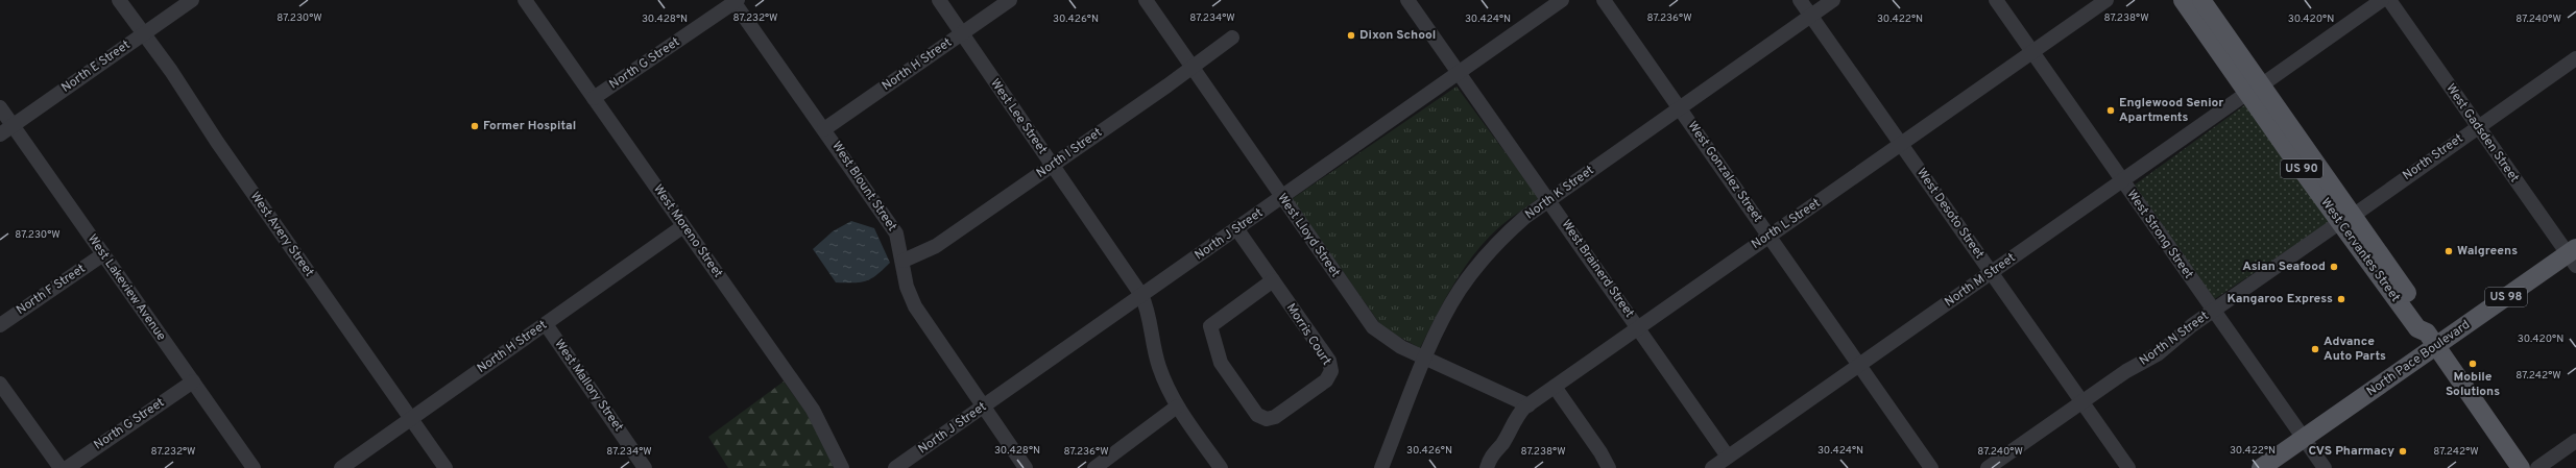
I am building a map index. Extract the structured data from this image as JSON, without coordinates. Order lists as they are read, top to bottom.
{
  "streets": {
    "main road": [
      "US 90",
      "West Cervantes Street",
      "US 98",
      "North Pace Boulevard"
    ],
    "street": [
      "North G Street",
      "North H Street",
      "North E Street",
      "West Lee Street",
      "West Gadsden Street",
      "North I Street",
      "North Street",
      "West Gonzalez Street",
      "West Blount Street",
      "North K Street",
      "West Desoto Street",
      "North L Street",
      "West Moreno Street",
      "West Avery Street",
      "North J Street",
      "West Strong Street",
      "West Lloyd Street",
      "West Brainerd Street",
      "North M Street",
      "West Lakeview Avenue",
      "North F Street",
      "Morris Court",
      "North N Street",
      "West Mallory Street"
    ]
  },
  "crossings": [
    ["North G Street", "West Blount Street"],
    ["North G Street", "West Moreno Street"],
    ["North G Street", "West Lakeview Avenue"],
    ["North H Street", "West Lee Street"],
    ["North H Street", "West Blount Street"],
    ["North H Street", "West Moreno Street"],
    ["North H Street", "West Avery Street"],
    ["North H Street", "West Mallory Street"],
    ["North E Street", "West Avery Street"],
    ["North E Street", "West Lakeview Avenue"],
    ["West Lee Street", "North I Street"],
    ["West Lee Street", "North J Street"],
    ["West Gadsden Street", "North Street"],
    ["West Gadsden Street", "North Pace Boulevard"],
    ["North I Street", "West Blount Street"],
    ["North I Street", "West Lloyd Street"],
    ["North Street", "West Cervantes Street"],
    ["North Street", "North N Street"],
    ["West Gonzalez Street", "North K Street"],
    ["West Gonzalez Street", "North L Street"],
    ["West Gonzalez Street", "North M Street"],
    ["West Blount Street", "North J Street"],
    ["North K Street", "West Desoto Street"],
    ["North K Street", "West Lloyd Street"],
    ["North K Street", "West Brainerd Street"],
    ["West Desoto Street", "North L Street"],
    ["West Desoto Street", "North M Street"],
    ["West Desoto Street", "North N Street"],
    ["North L Street", "West Strong Street"],
    ["North L Street", "West Lloyd Street"],
    ["North L Street", "West Brainerd Street"],
    ["North J Street", "West Lloyd Street"],
    ["North J Street", "West Brainerd Street"],
    ["North J Street", "Morris Court"],
    ["West Strong Street", "North M Street"],
    ["West Strong Street", "North N Street"],
    ["West Strong Street", "North Pace Boulevard"],
    ["West Cervantes Street", "North M Street"],
    ["West Cervantes Street", "North N Street"],
    ["West Cervantes Street", "North Pace Boulevard"],
    ["West Brainerd Street", "North M Street"],
    ["West Lakeview Avenue", "North F Street"]
  ],
  "places": [
    "Dixon School",
    "Englewood Senior Apartments",
    "Former Hospital",
    "Walgreens",
    "Asian Seafood",
    "Kangaroo Express",
    "Advance Auto Parts",
    "Mobile Solutions",
    "CVS Pharmacy"
  ],
  "coordinates": [
    "87.232°W",
    "87.234°W",
    "87.236°W",
    "87.238°W",
    "87.230°W",
    "87.240°W",
    "30.428°N",
    "30.422°N",
    "30.426°N",
    "30.424°N",
    "30.420°N",
    "87.242°W"
  ]
}
